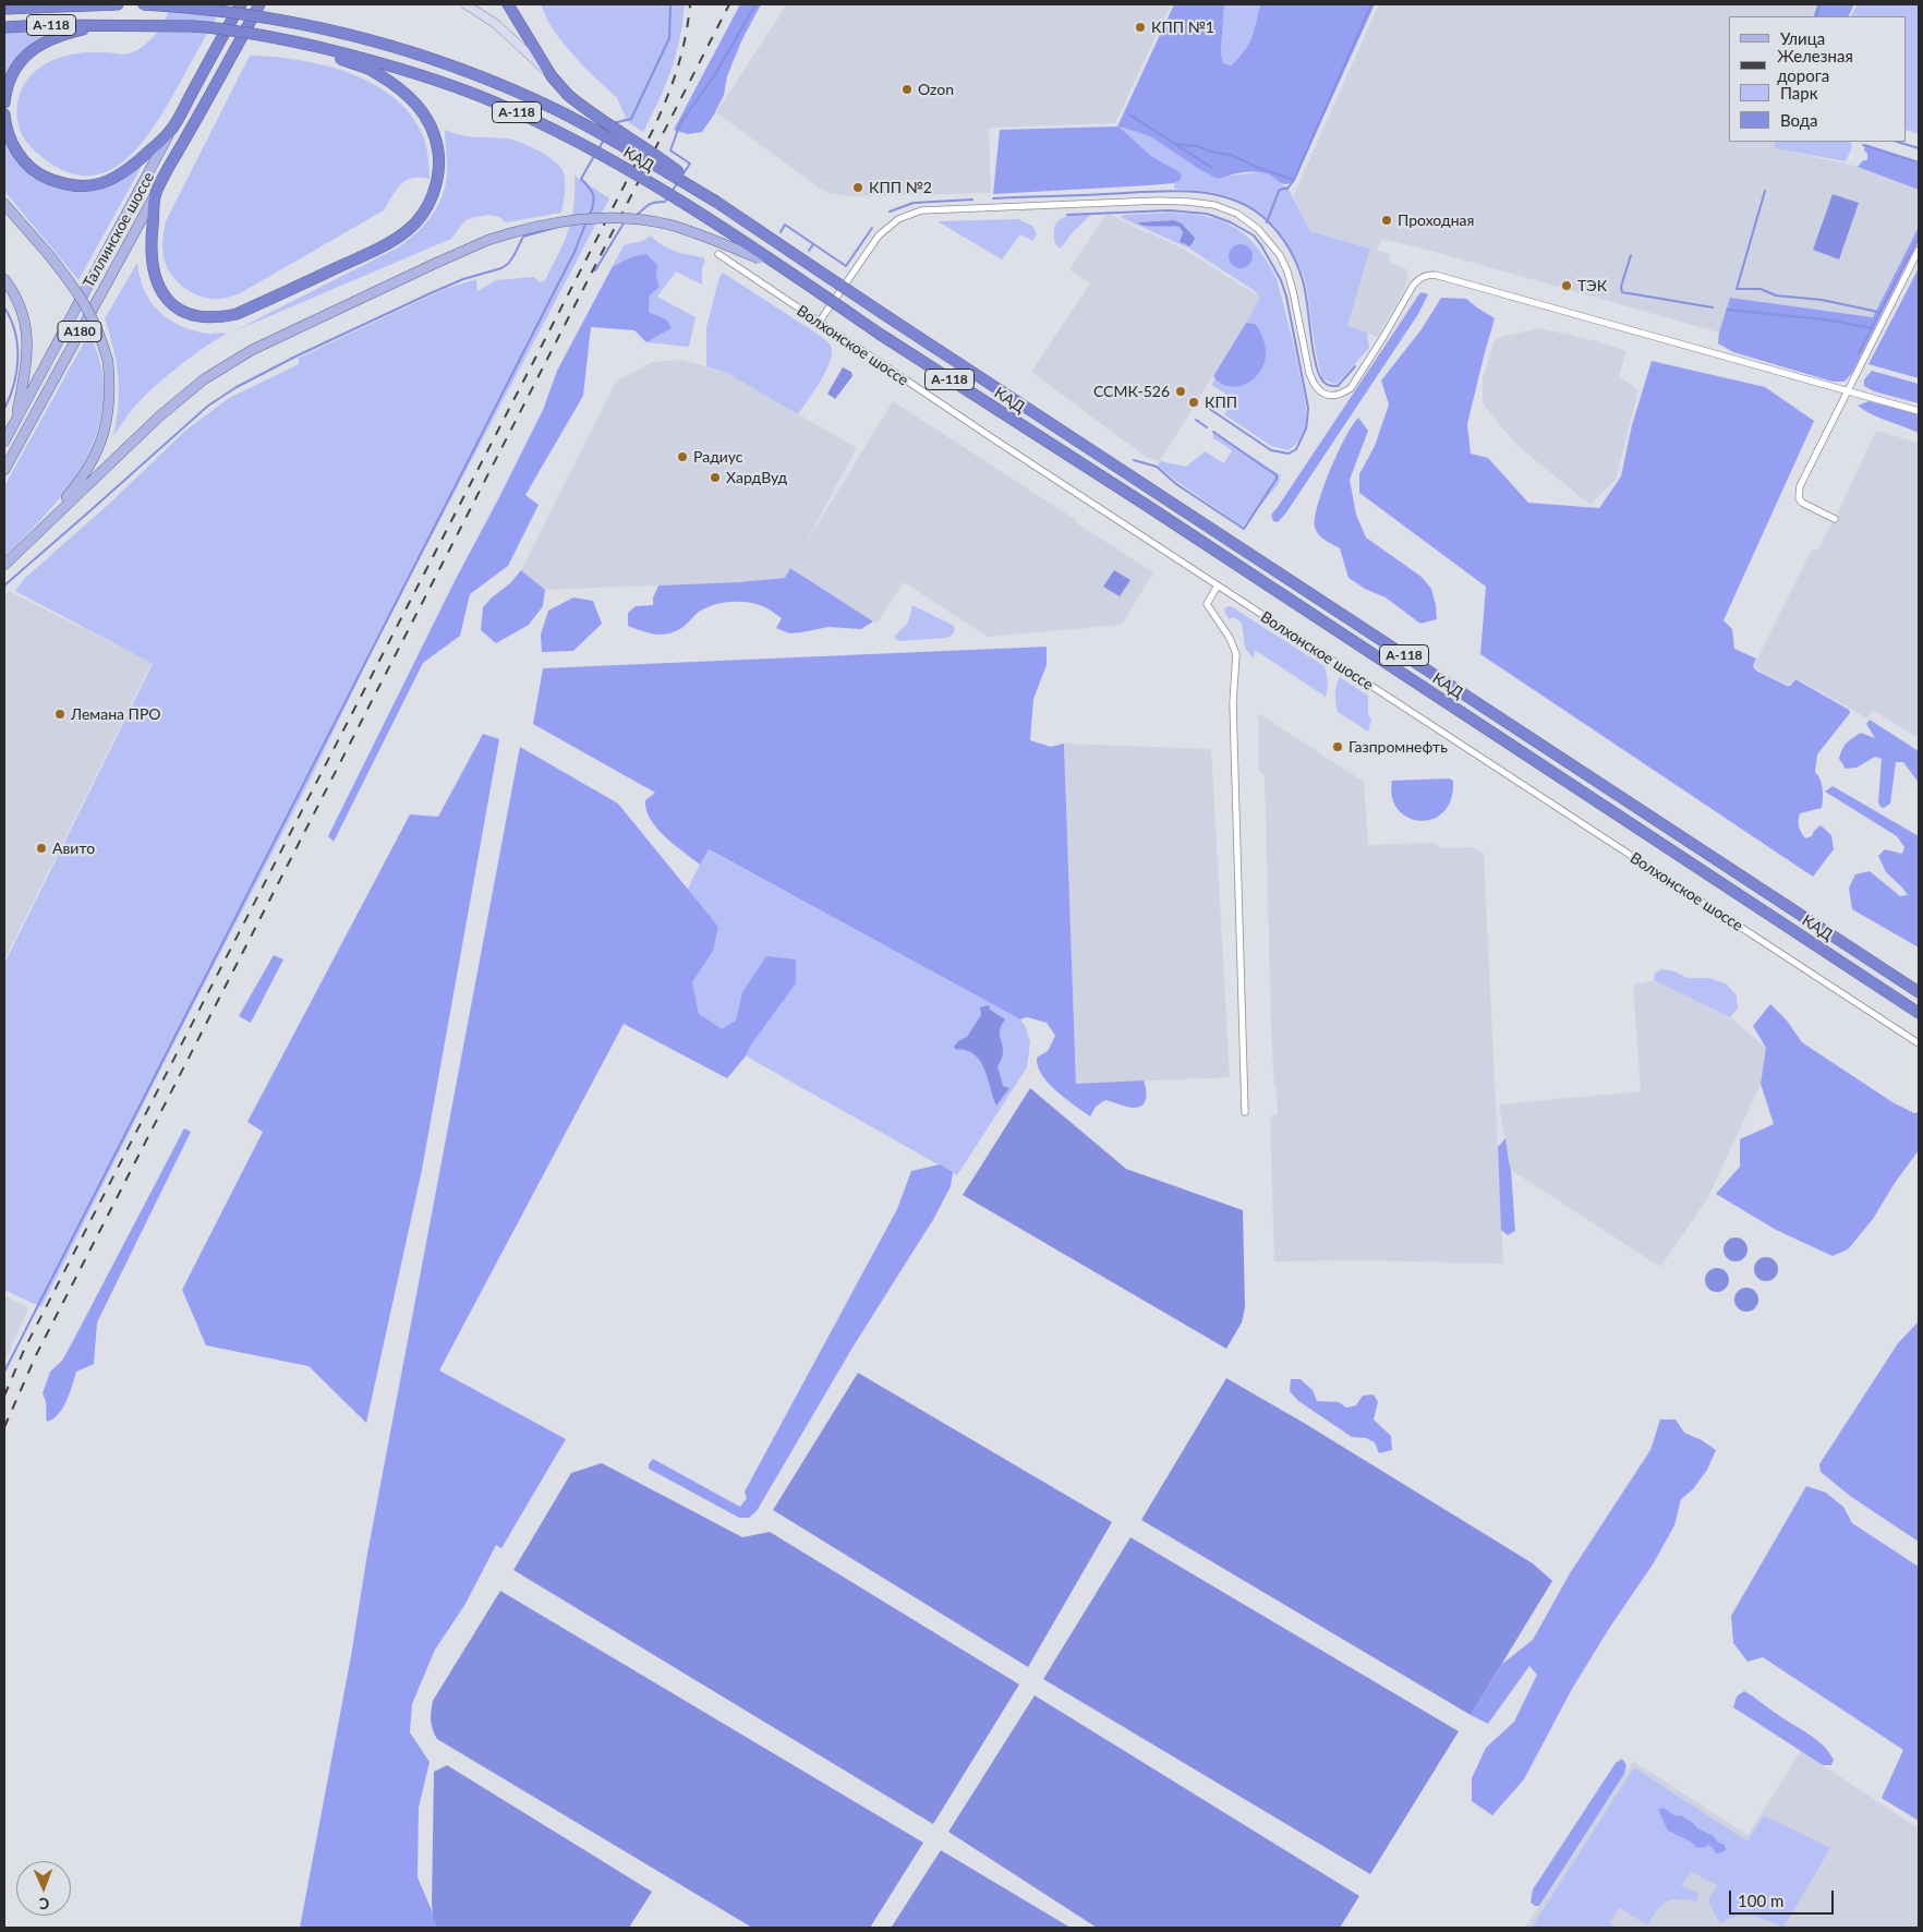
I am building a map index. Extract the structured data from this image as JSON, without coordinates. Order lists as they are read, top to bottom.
{
  "streets": {
    "highway": ["А-118", "КАД", "Таллинское шоссе"],
    "main road": ["A180"],
    "street": ["Волхонское шоссе"]
  },
  "places": [
    "КПП №1",
    "Ozon",
    "КПП №2",
    "Проходная",
    "ТЭК",
    "ССМК-526",
    "КПП",
    "Радиус",
    "ХардВуд",
    "Лемана ПРО",
    "Газпромнефть",
    "Авито"
  ],
  "legend": [
    "Улица",
    "Железная дорога",
    "Парк",
    "Вода"
  ],
  "scale_bar": "100 m",
  "north": "bottom"
}
